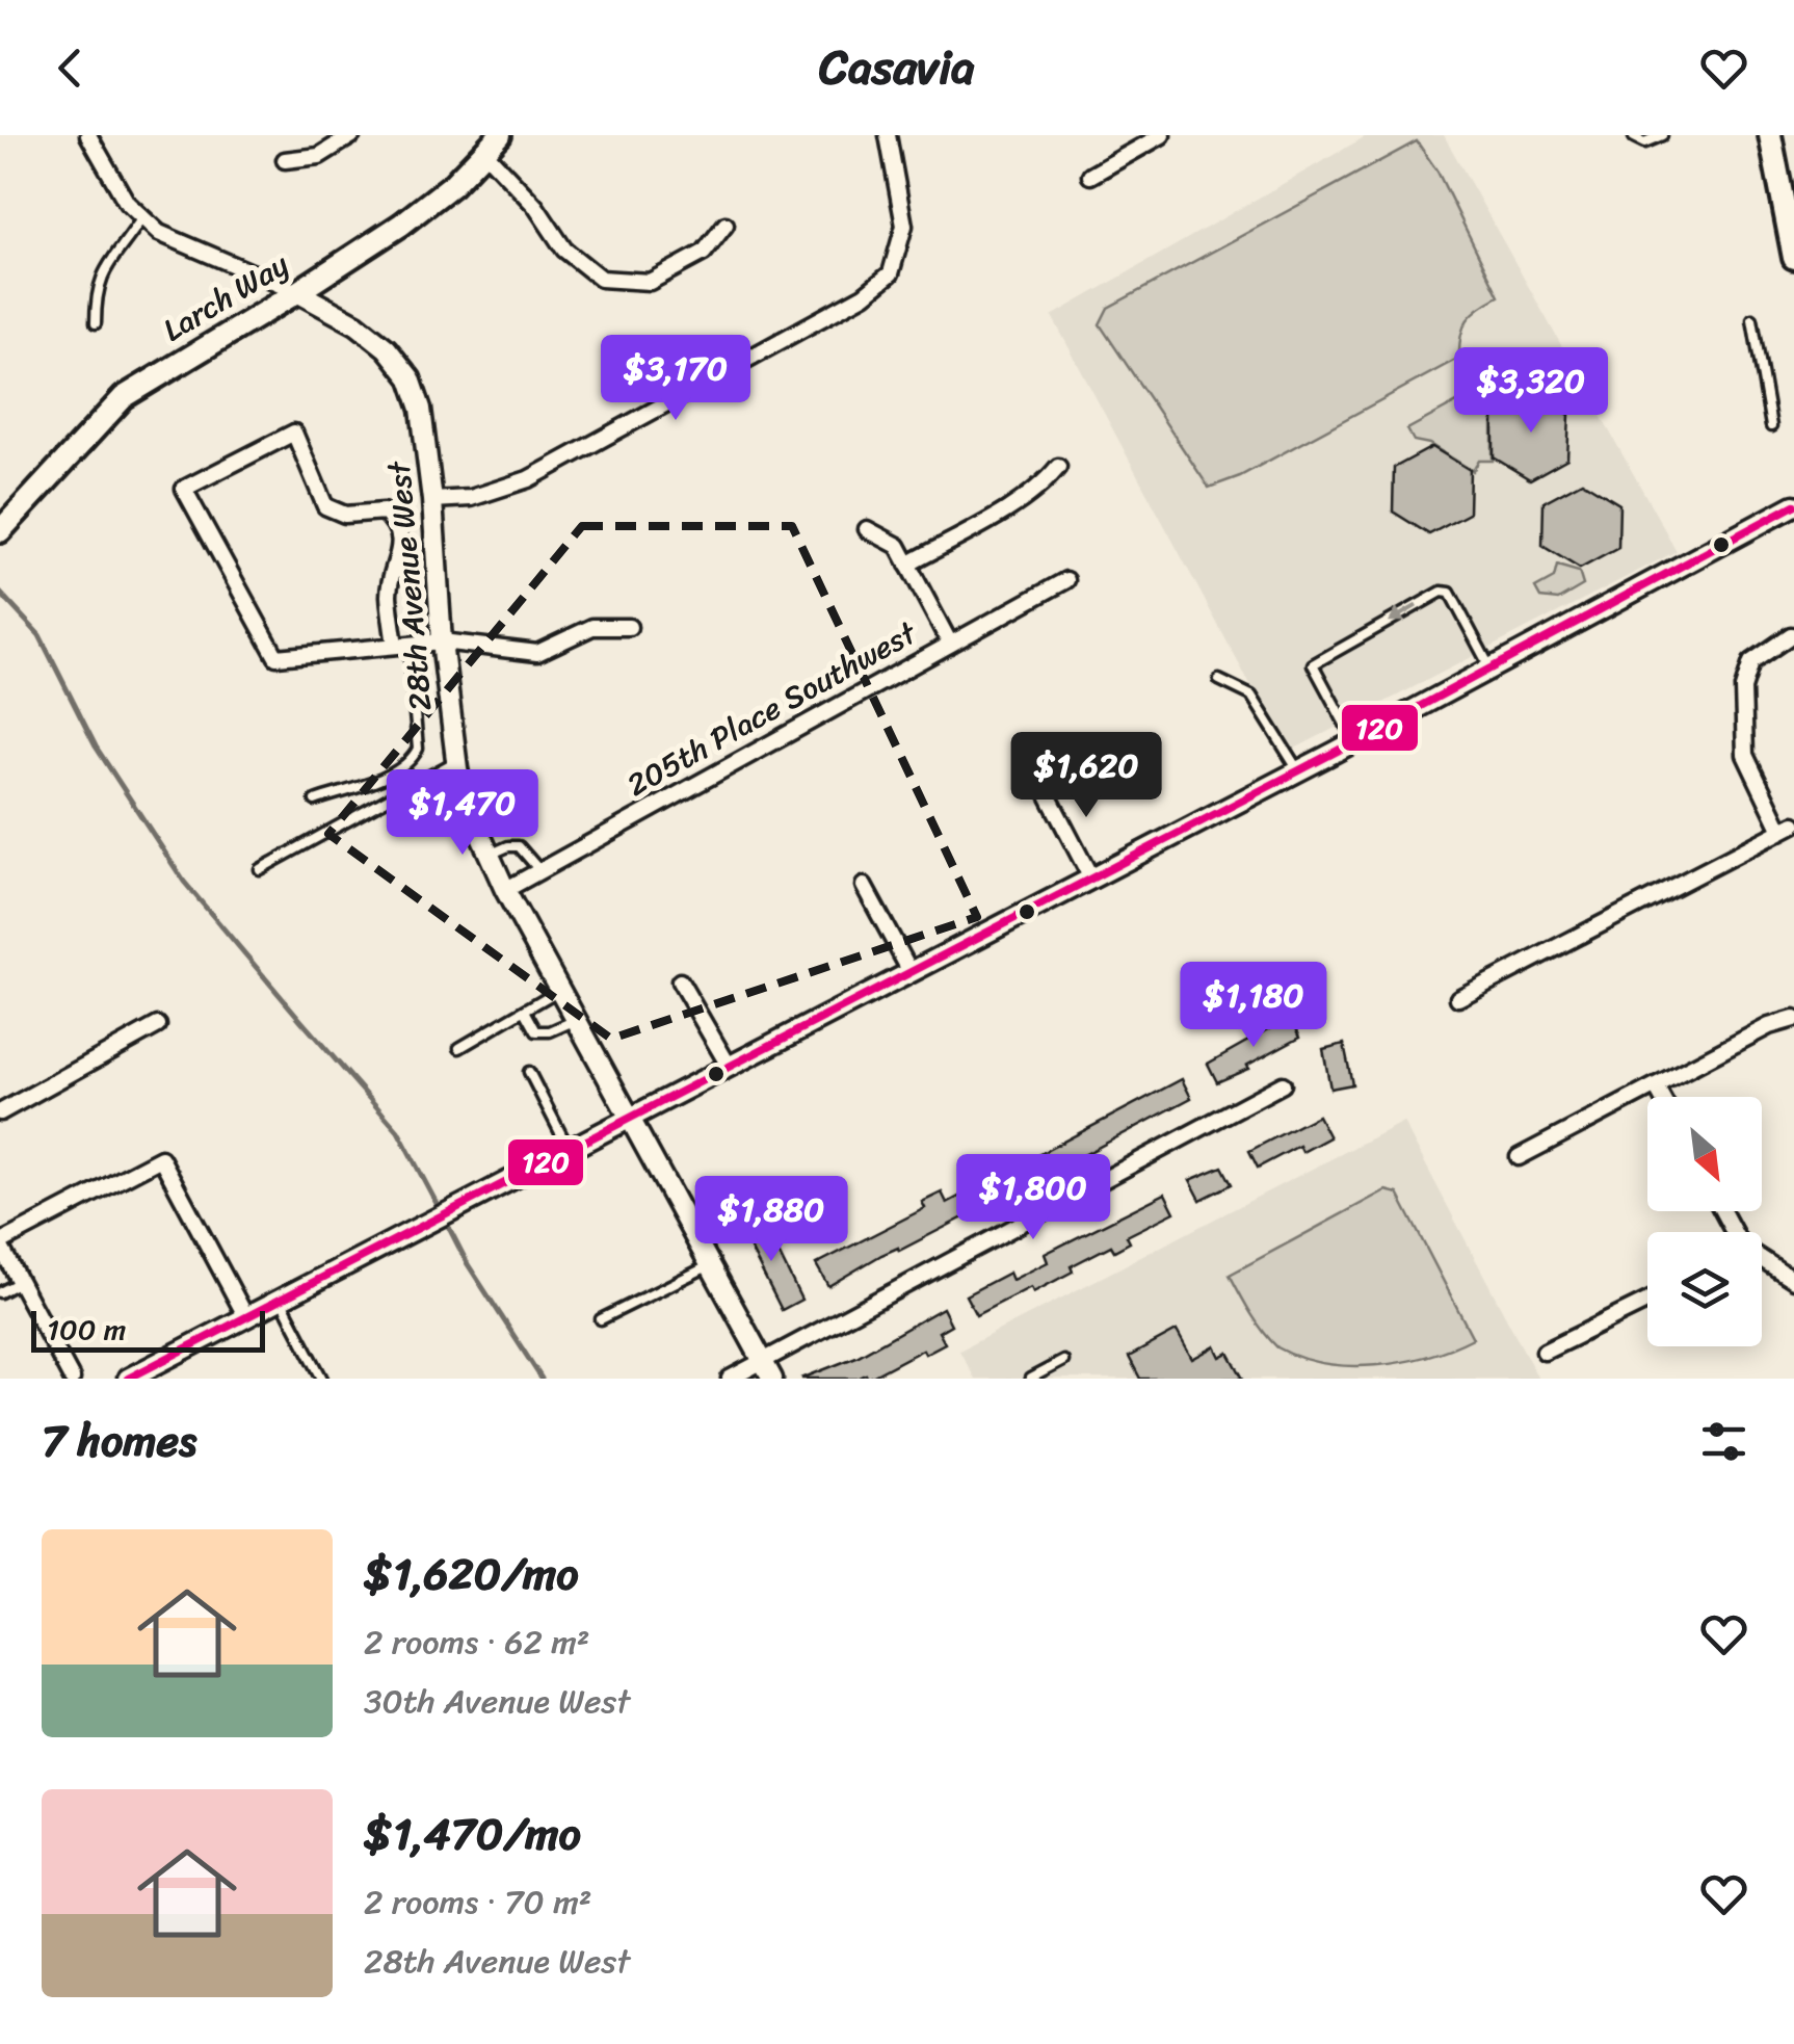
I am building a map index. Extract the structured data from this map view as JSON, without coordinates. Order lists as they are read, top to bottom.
{
  "streets": {
    "main road": ["Larch Way"],
    "street": ["28th Avenue West", "205th Place Southwest"]
  },
  "crossings": [
    ["Larch Way", "28th Avenue West"],
    ["28th Avenue West", "205th Place Southwest"]
  ],
  "lines": ["transit line 120"],
  "scale_bar": "100 m",
  "north": "bottom right",
  "page": {
    "header": "Casavia",
    "price": [
      "$3,170",
      "$3,320",
      "$1,620",
      "$1,470",
      "$1,180",
      "$1,800",
      "$1,880"
    ],
    "scale": "100 m",
    "heading": "7 homes",
    "list": [
      {
        "name": "$1,620/mo",
        "note": "2 rooms · 62 m² · 30th Avenue West"
      },
      {
        "name": "$1,470/mo",
        "note": "2 rooms · 70 m² · 28th Avenue West"
      }
    ]
  }
}
